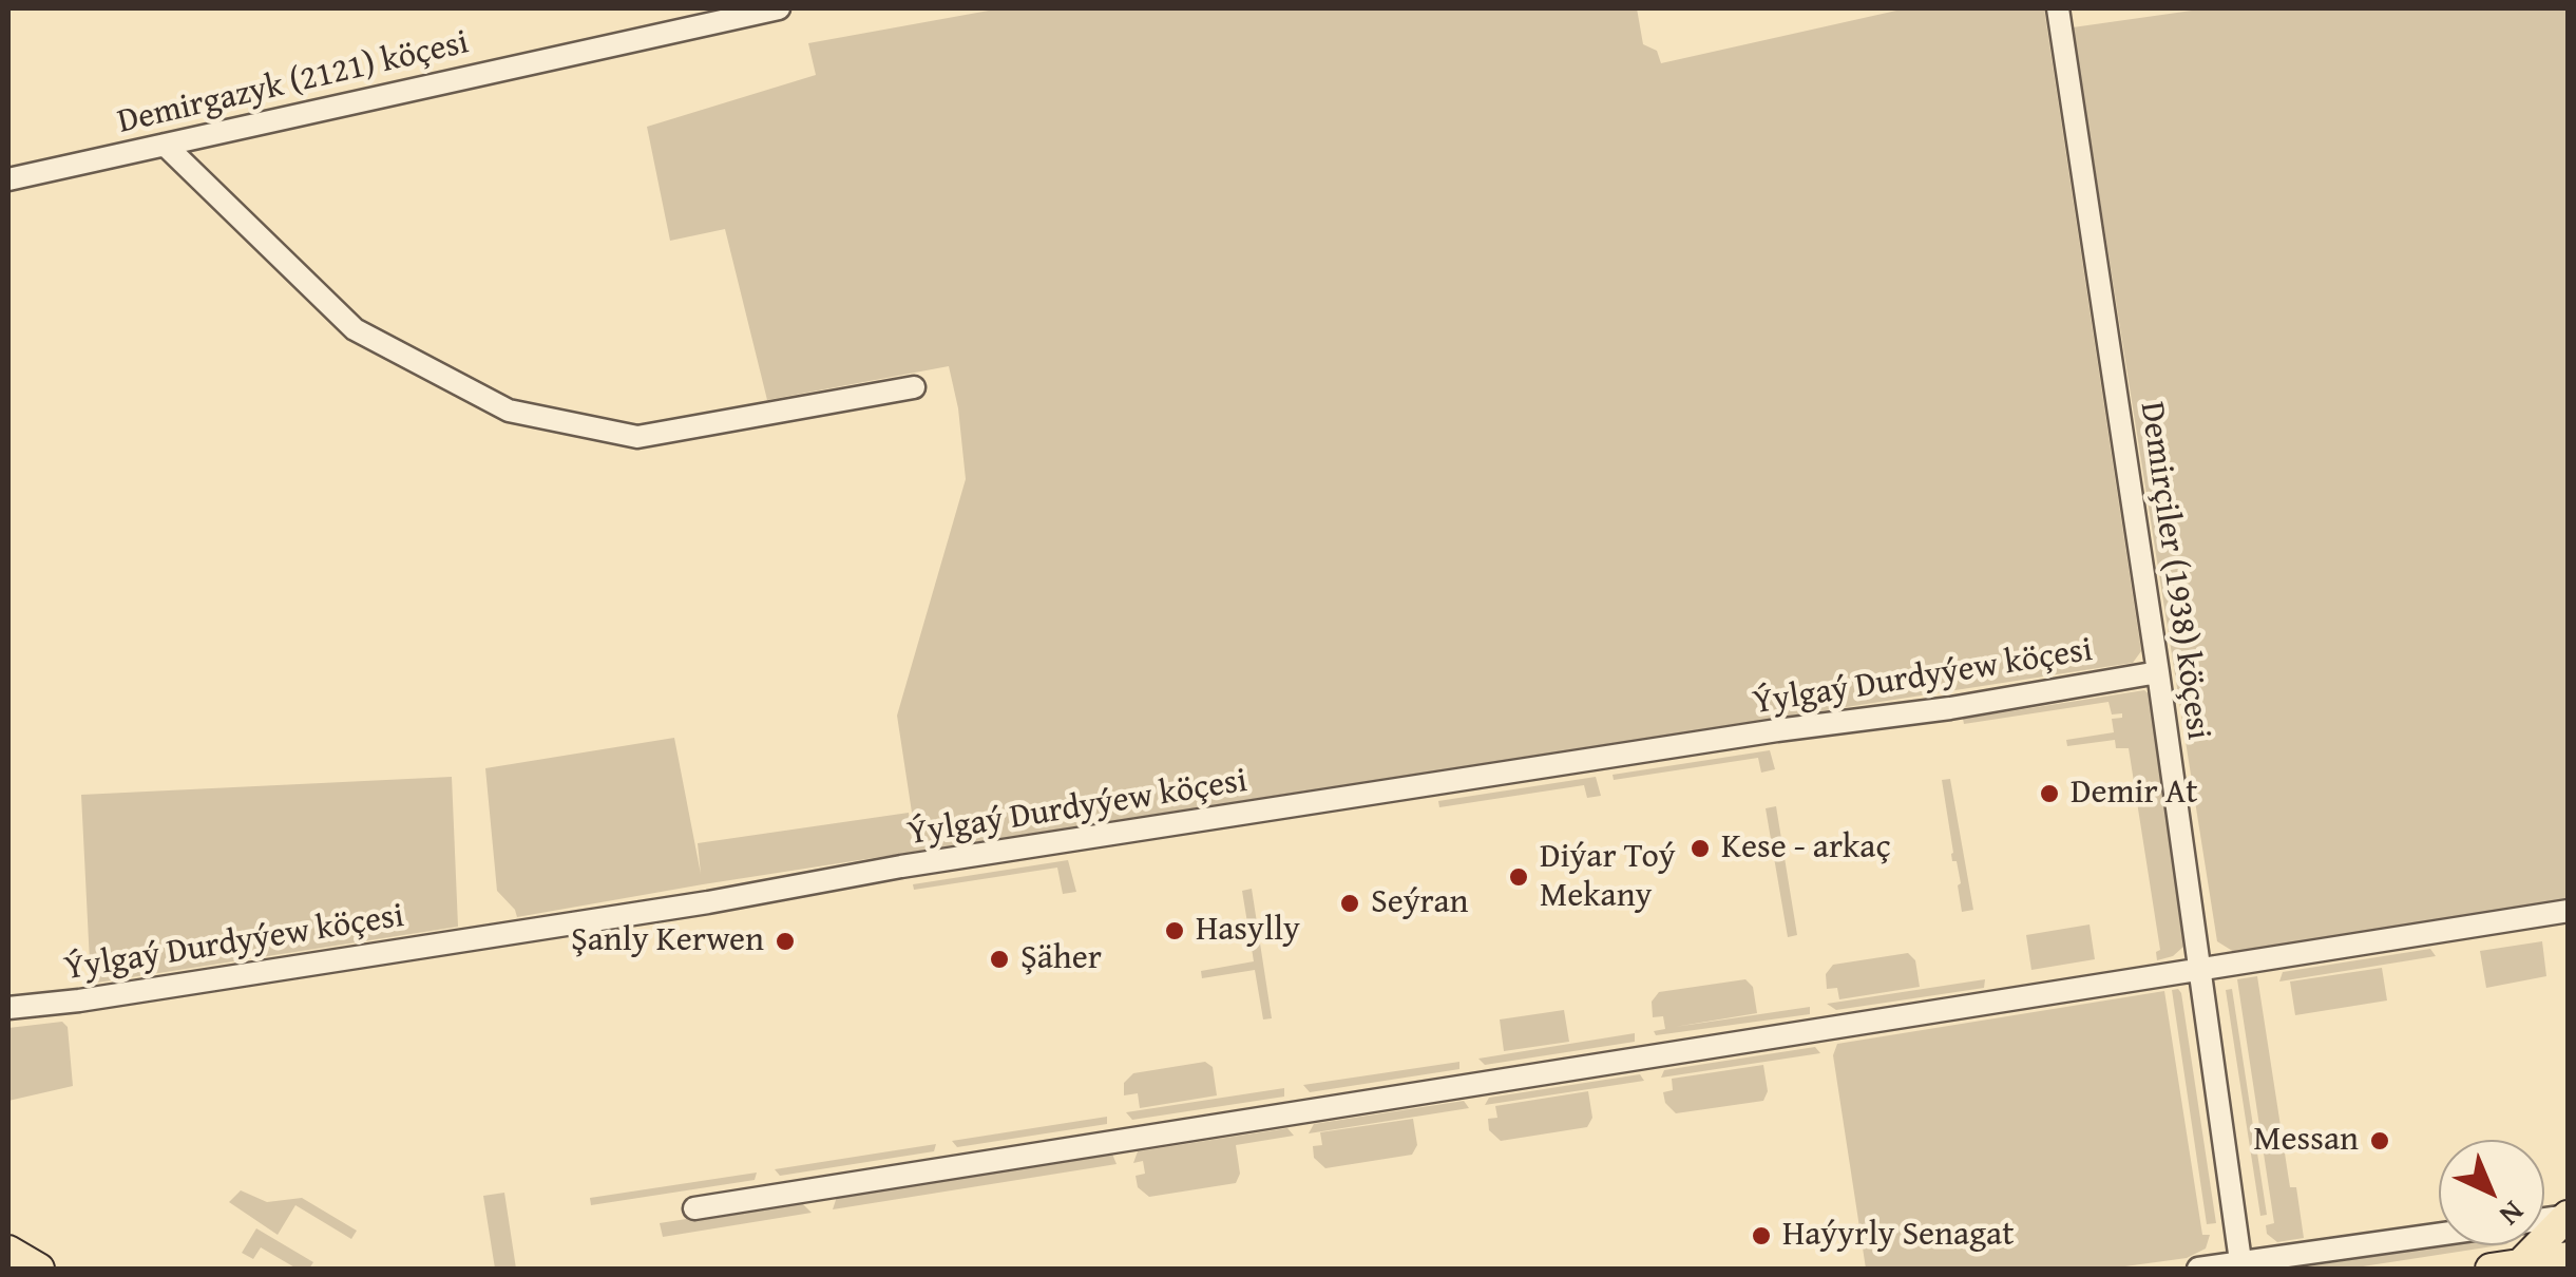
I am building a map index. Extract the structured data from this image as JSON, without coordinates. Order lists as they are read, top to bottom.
{
  "streets": {
    "street": ["Demirgazyk (2121) köçesi", "Demirçiler (1938) köçesi", "Ýylgaý Durdyýew köçesi"]
  },
  "crossings": [
    ["Demirçiler (1938) köçesi", "Ýylgaý Durdyýew köçesi"]
  ],
  "places": [
    "Demir At",
    "Kese - arkaç",
    "Diýar Toý Mekany",
    "Seýran",
    "Hasylly",
    "Şanly Kerwen",
    "Şäher",
    "Messan",
    "Haýyrly Senagat"
  ],
  "north": "bottom right"
}
